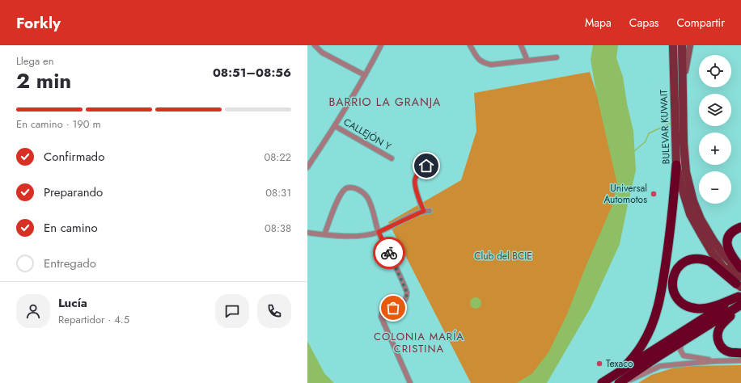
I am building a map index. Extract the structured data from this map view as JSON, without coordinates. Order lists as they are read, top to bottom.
{
  "streets": {
    "main road": ["BULEVAR KUWAIT"],
    "street": ["CALLEJÓN Y"]
  },
  "districts": ["BARRIO LA GRANJA", "COLONIA MARÍA CRISTINA"],
  "parks": ["Club del BCIE"],
  "places": ["Universal Automotos", "Texaco"],
  "page": {
    "header": "Forkly",
    "nav": ["Mapa", "Capas", "Compartir"],
    "heading": ["2 min", "Llega en", "08:51–08:56"],
    "panel": ["Lucía", "Repartidor · 4.5"],
    "map_buttons": ["+", "−"],
    "bar": "En camino · 190 m",
    "list": [
      ["Confirmado", "08:22"],
      ["Preparando", "08:31"],
      ["En camino", "08:38"],
      "Entregado"
    ]
  }
}
